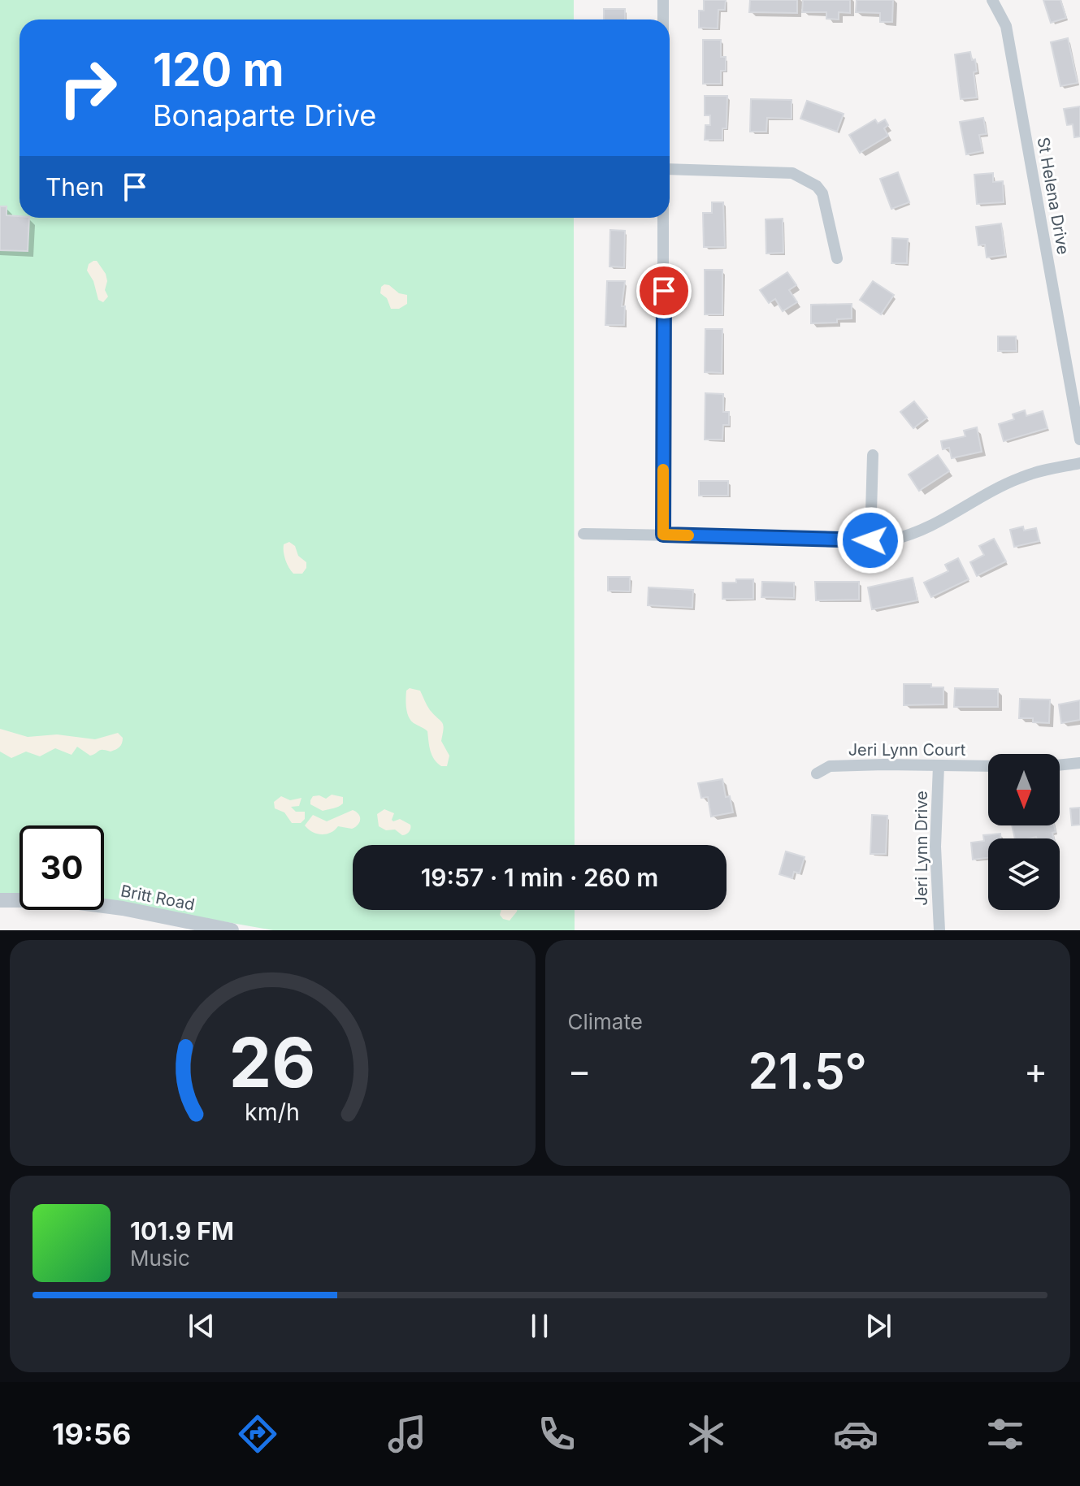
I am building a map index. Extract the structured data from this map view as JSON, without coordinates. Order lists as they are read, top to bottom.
{
  "streets": {
    "street": [
      "St Helena Drive",
      "Jeri Lynn Court",
      "Jeri Lynn Drive",
      "Britt Road"
    ]
  },
  "crossings": [
    ["Jeri Lynn Court", "Jeri Lynn Drive"]
  ],
  "north": "bottom",
  "page": {
    "turn": ["120 m", "Bonaparte Drive"],
    "then": "Then",
    "limit": "30",
    "trip": "19:57 · 1 min · 260 m",
    "tile": "Climate",
    "heat": ["−", "21.5°", "+"],
    "song": ["101.9 FM", "Music"],
    "tabs": "19:56",
    "gauge": ["26", "km/h"]
  }
}
